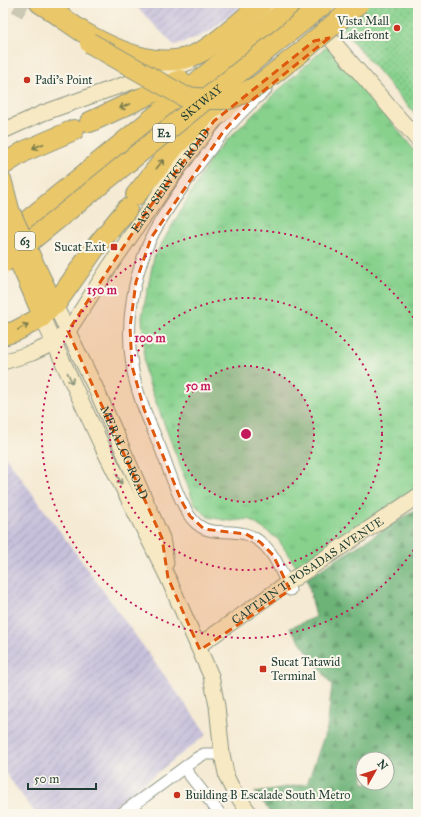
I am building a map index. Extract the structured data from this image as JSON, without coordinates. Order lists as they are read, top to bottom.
{
  "streets": {
    "highway": ["SKYWAY", "E2"],
    "main road": [
      "EAST SERVICE ROAD",
      "63",
      "MERALCO ROAD",
      "CAPTAIN T. POSADAS AVENUE"
    ]
  },
  "crossings": [
    ["EAST SERVICE ROAD", "63"],
    ["EAST SERVICE ROAD", "MERALCO ROAD"],
    ["63", "MERALCO ROAD"],
    ["MERALCO ROAD", "CAPTAIN T. POSADAS AVENUE"]
  ],
  "places": {
    "other": ["Vista Mall Lakefront", "Padi's Point", "Building B Escalade South Metro"],
    "transit": ["Sucat Exit", "Sucat Tatawid Terminal"]
  },
  "scale_bar": "50 m",
  "north": "top right",
  "rings": ["150 m", "100 m", "50 m"]
}
